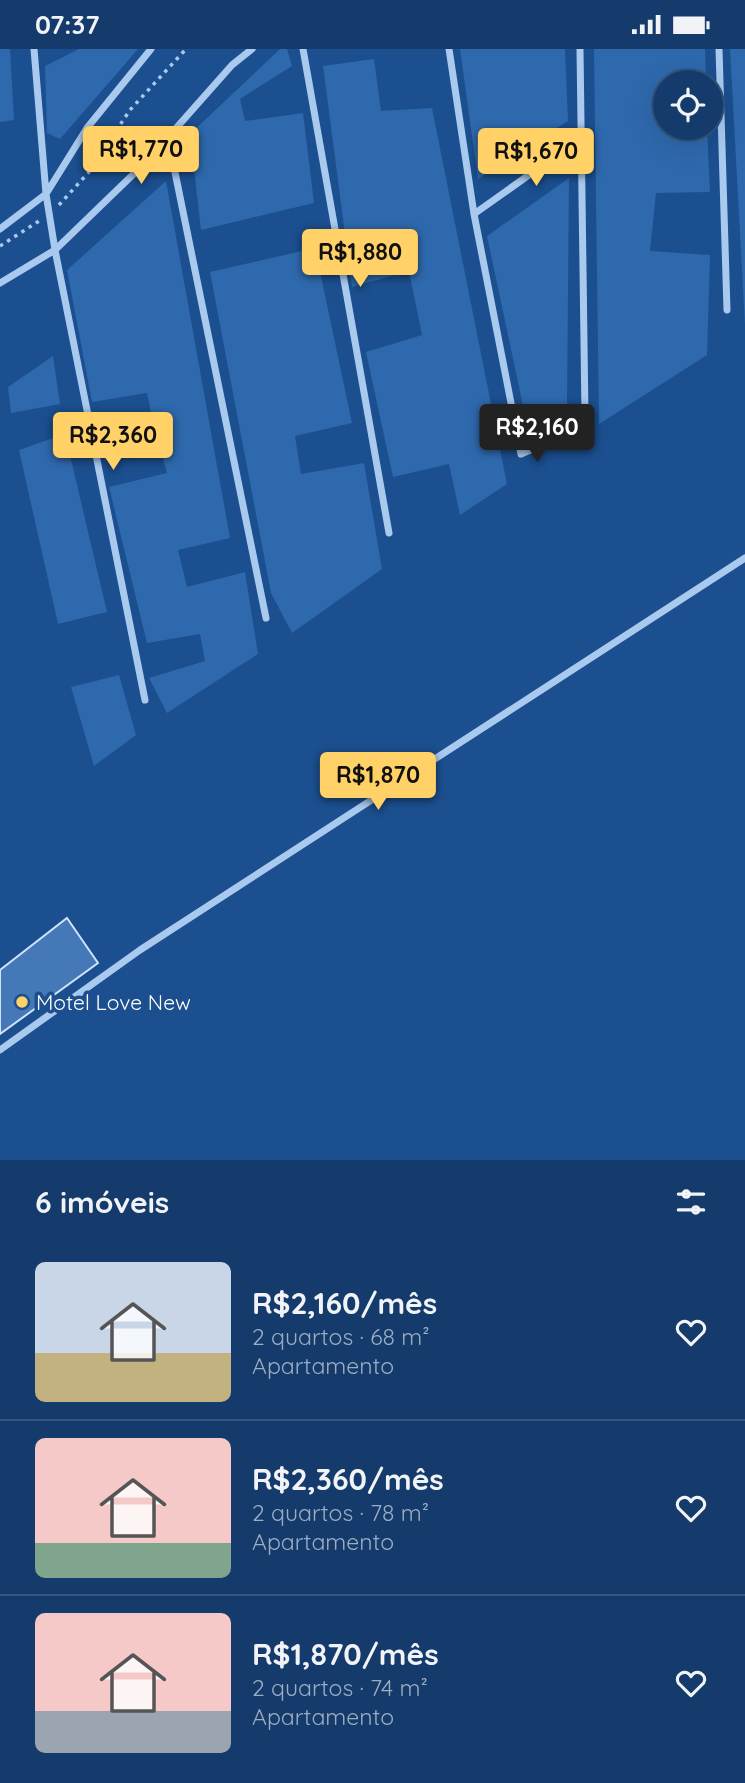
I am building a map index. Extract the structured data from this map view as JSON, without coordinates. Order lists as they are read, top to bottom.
{
  "places": ["Motel Love New"],
  "page": {
    "status": "07:37",
    "price": [
      "R$1,770",
      "R$1,670",
      "R$1,880",
      "R$2,160",
      "R$2,360",
      "R$1,870"
    ],
    "heading": "6 imóveis",
    "list": [
      {
        "name": "R$2,160/mês",
        "note": "2 quartos · 68 m² · Apartamento"
      },
      {
        "name": "R$2,360/mês",
        "note": "2 quartos · 78 m² · Apartamento"
      },
      {
        "name": "R$1,870/mês",
        "note": "2 quartos · 74 m² · Apartamento"
      }
    ]
  }
}
